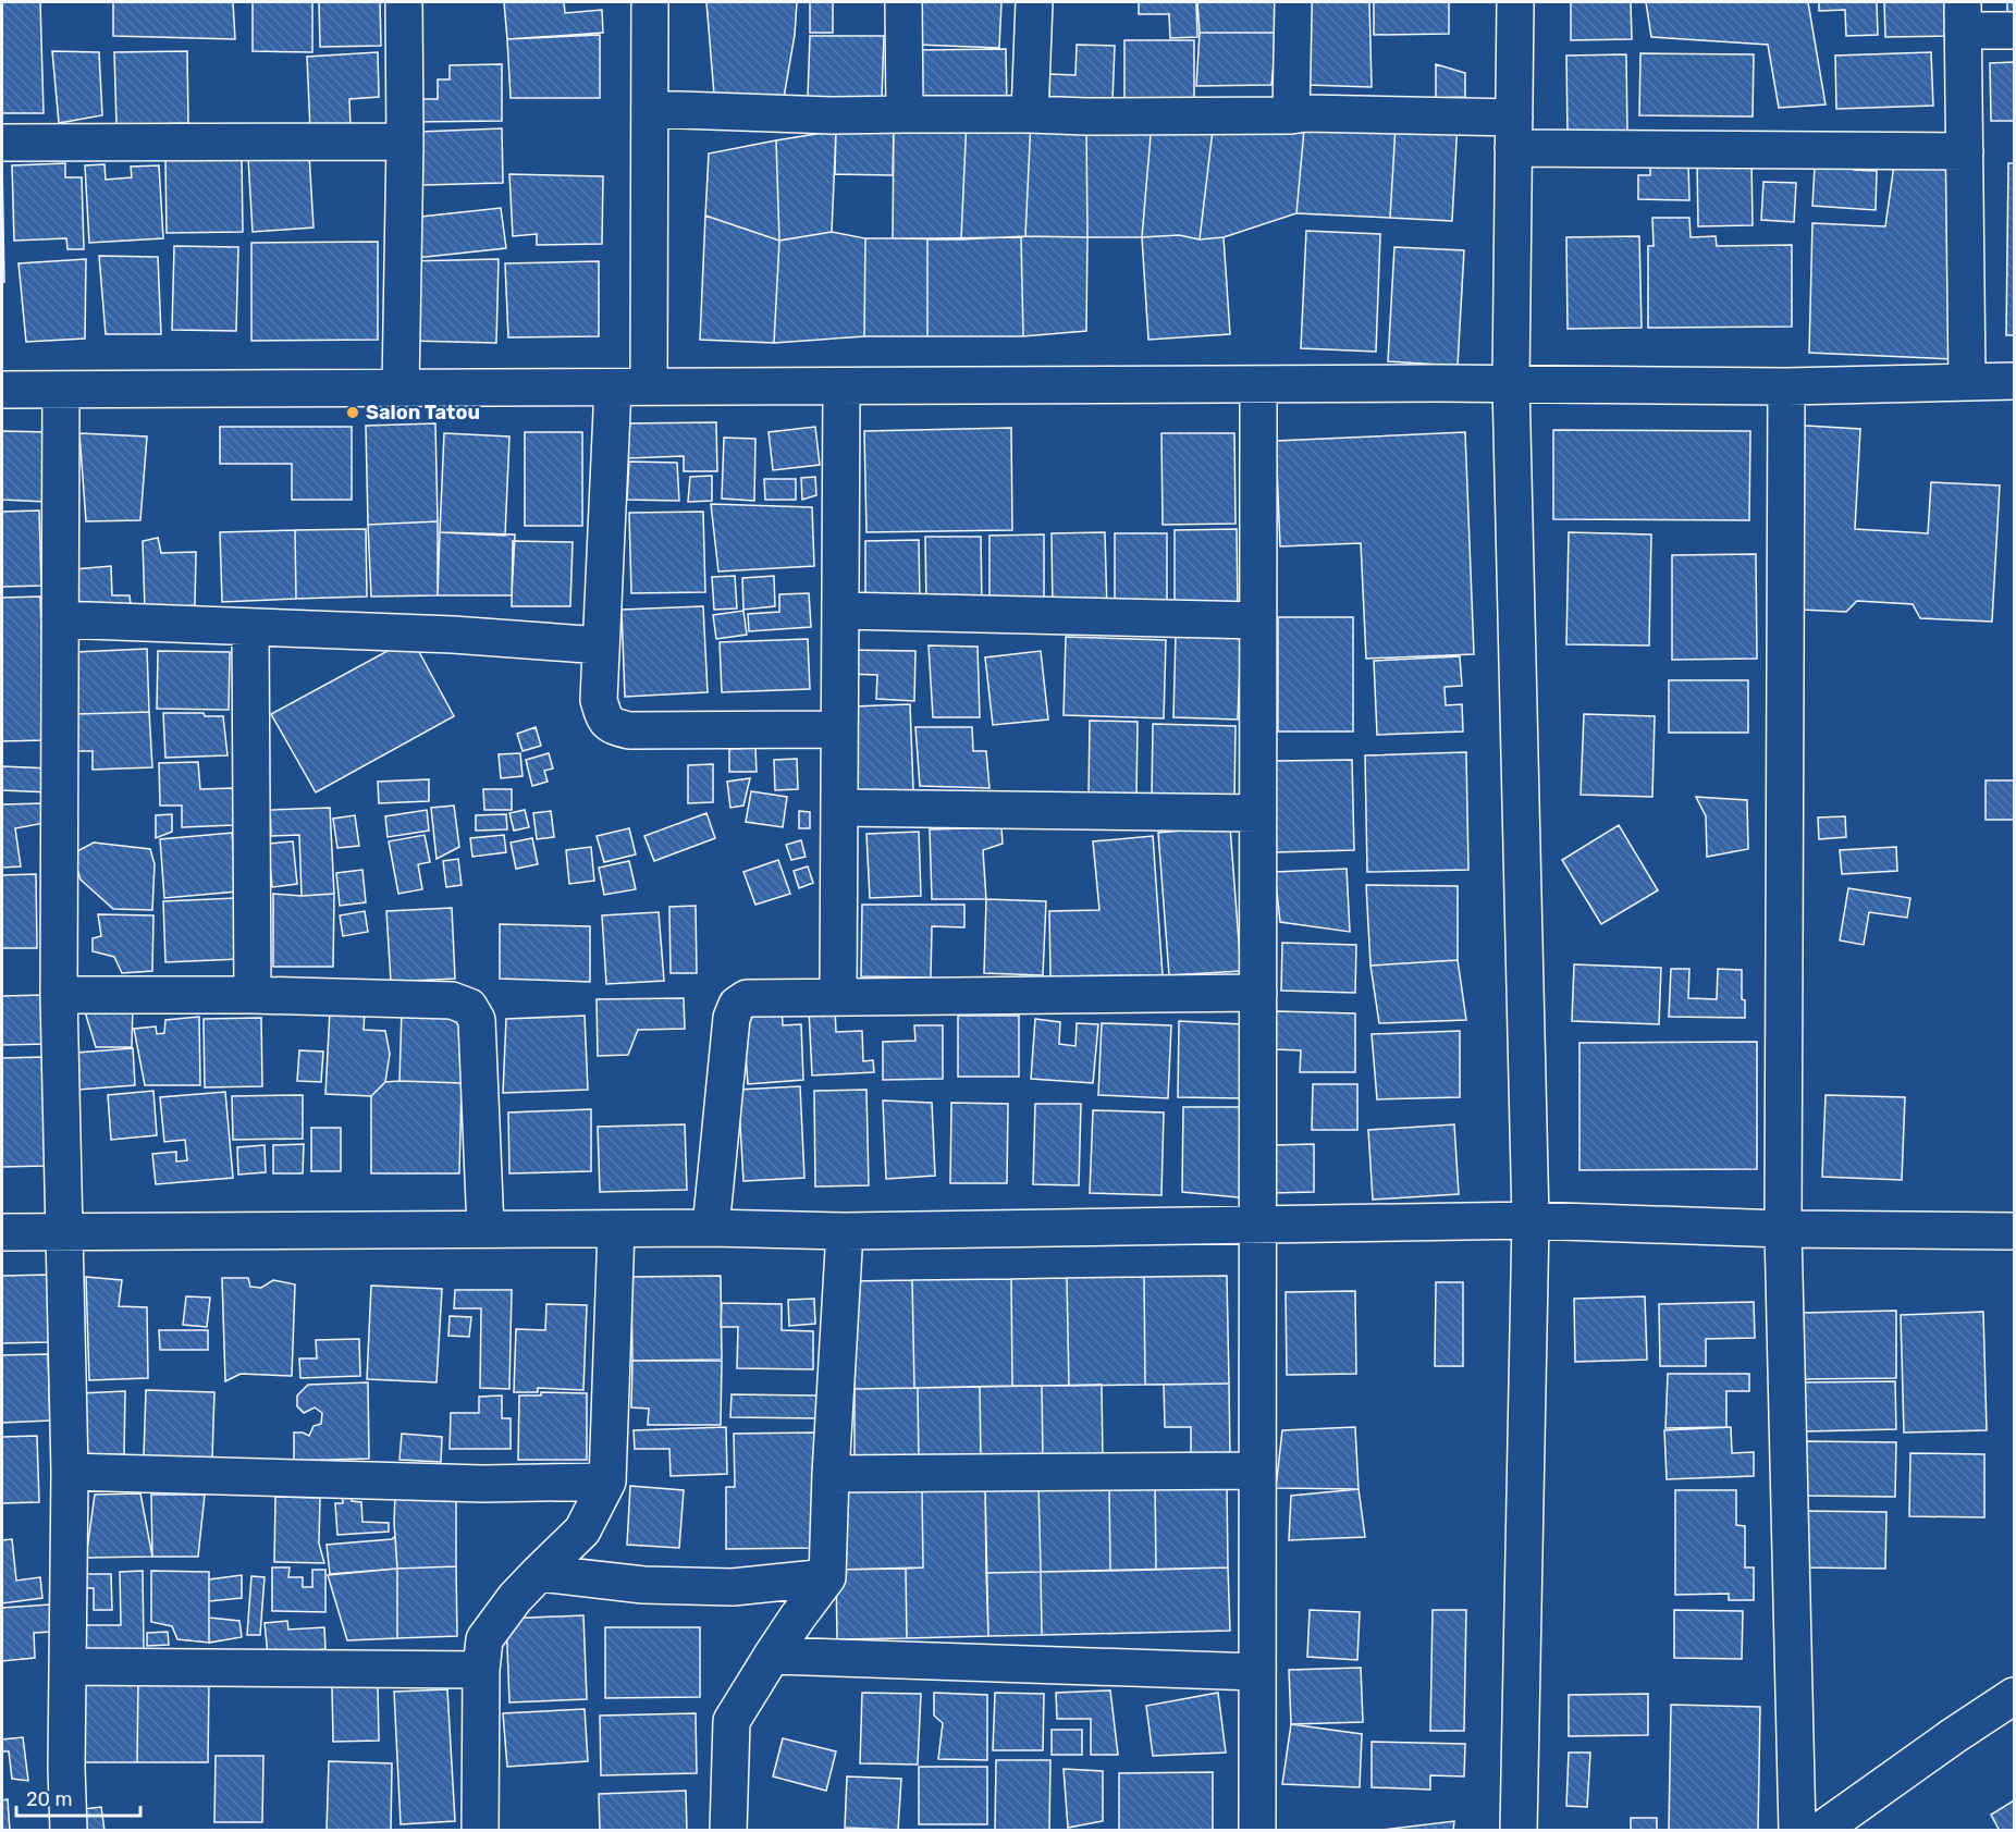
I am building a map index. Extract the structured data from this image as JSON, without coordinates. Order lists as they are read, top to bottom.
{
  "places": ["Salon Tatou"],
  "scale_bar": "20 m"
}
